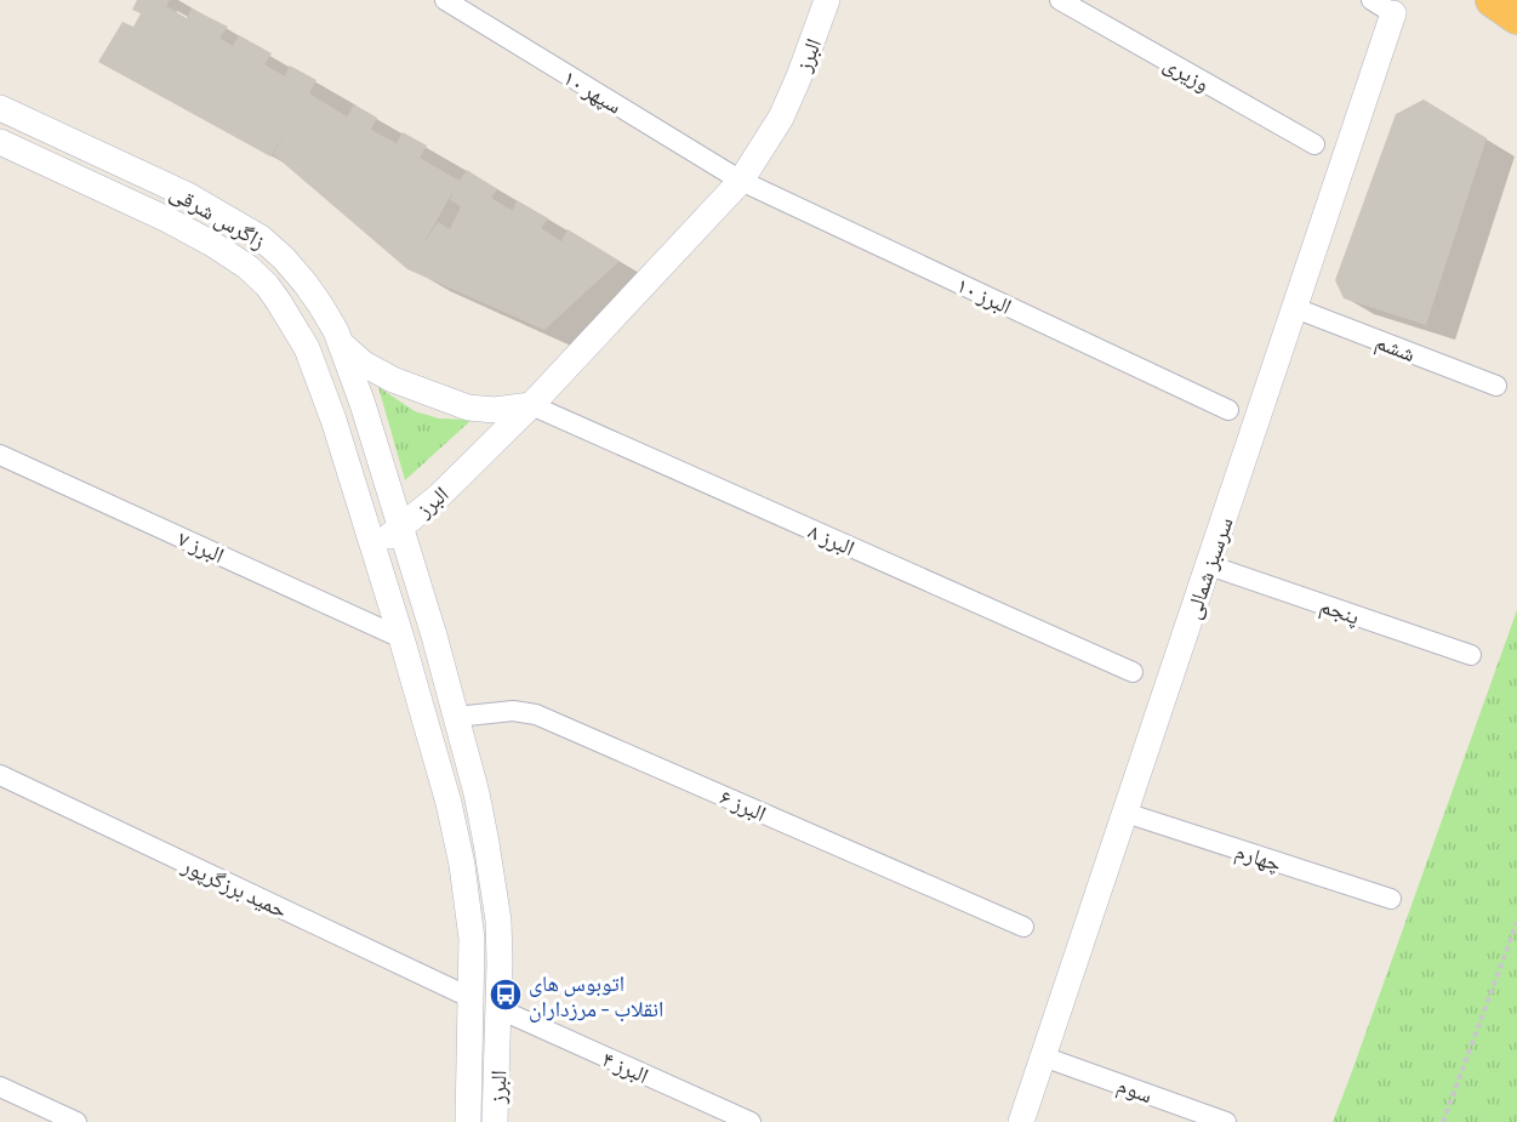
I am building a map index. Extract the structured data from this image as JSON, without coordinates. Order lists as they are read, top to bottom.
{
  "streets": {
    "street": [
      "البرز",
      "وزیری",
      "سپهر ۱۰",
      "زاگرس شرقی",
      "البرز ۱۰",
      "ششم",
      "البرز ۸",
      "البرز ۷",
      "سرسبز شمالی",
      "پنجم",
      "البرز ۶",
      "چهارم",
      "حمید برزگرپور",
      "البرز ۴",
      "سوم"
    ]
  },
  "crossings": [
    ["البرز", "سپهر ۱۰"],
    ["البرز", "زاگرس شرقی"],
    ["البرز", "البرز ۱۰"],
    ["البرز", "البرز ۸"],
    ["البرز", "البرز ۷"],
    ["البرز", "البرز ۶"],
    ["البرز", "حمید برزگرپور"],
    ["البرز", "البرز ۴"],
    ["سپهر ۱۰", "البرز ۱۰"],
    ["ششم", "سرسبز شمالی"],
    ["سرسبز شمالی", "پنجم"],
    ["سرسبز شمالی", "چهارم"],
    ["سرسبز شمالی", "سوم"]
  ],
  "places": {
    "bus stop": ["اتوبوس های انقلاب - مرزداران"]
  }
}
